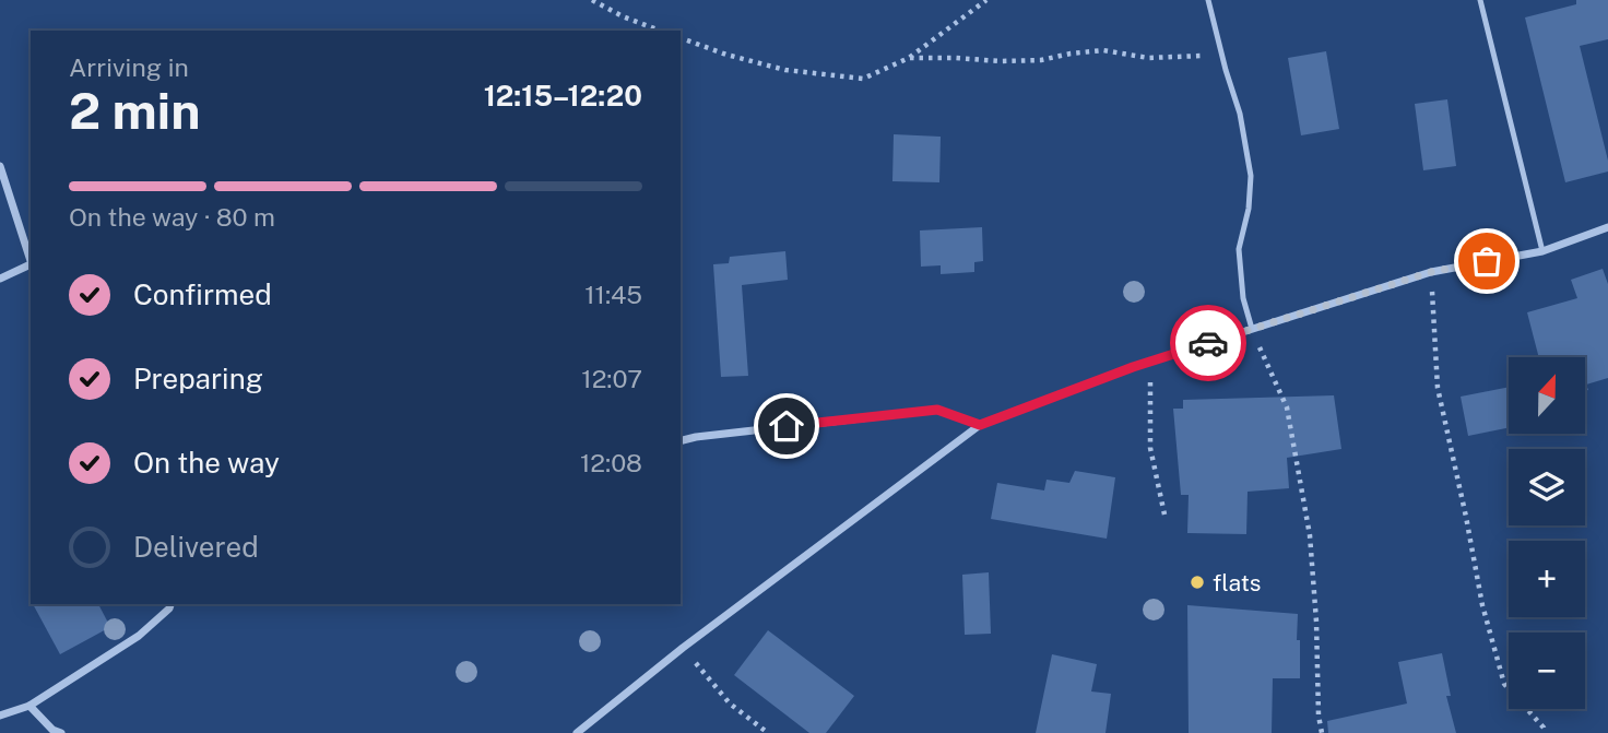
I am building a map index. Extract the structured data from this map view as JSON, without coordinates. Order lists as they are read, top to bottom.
{
  "places": ["flats"],
  "north": "top",
  "page": {
    "heading": ["2 min", "Arriving in", "12:15–12:20"],
    "bar": "On the way · 80 m",
    "list": [
      ["Confirmed", "11:45"],
      ["Preparing", "12:07"],
      ["On the way", "12:08"],
      "Delivered"
    ],
    "map_buttons": ["+", "−"]
  }
}
